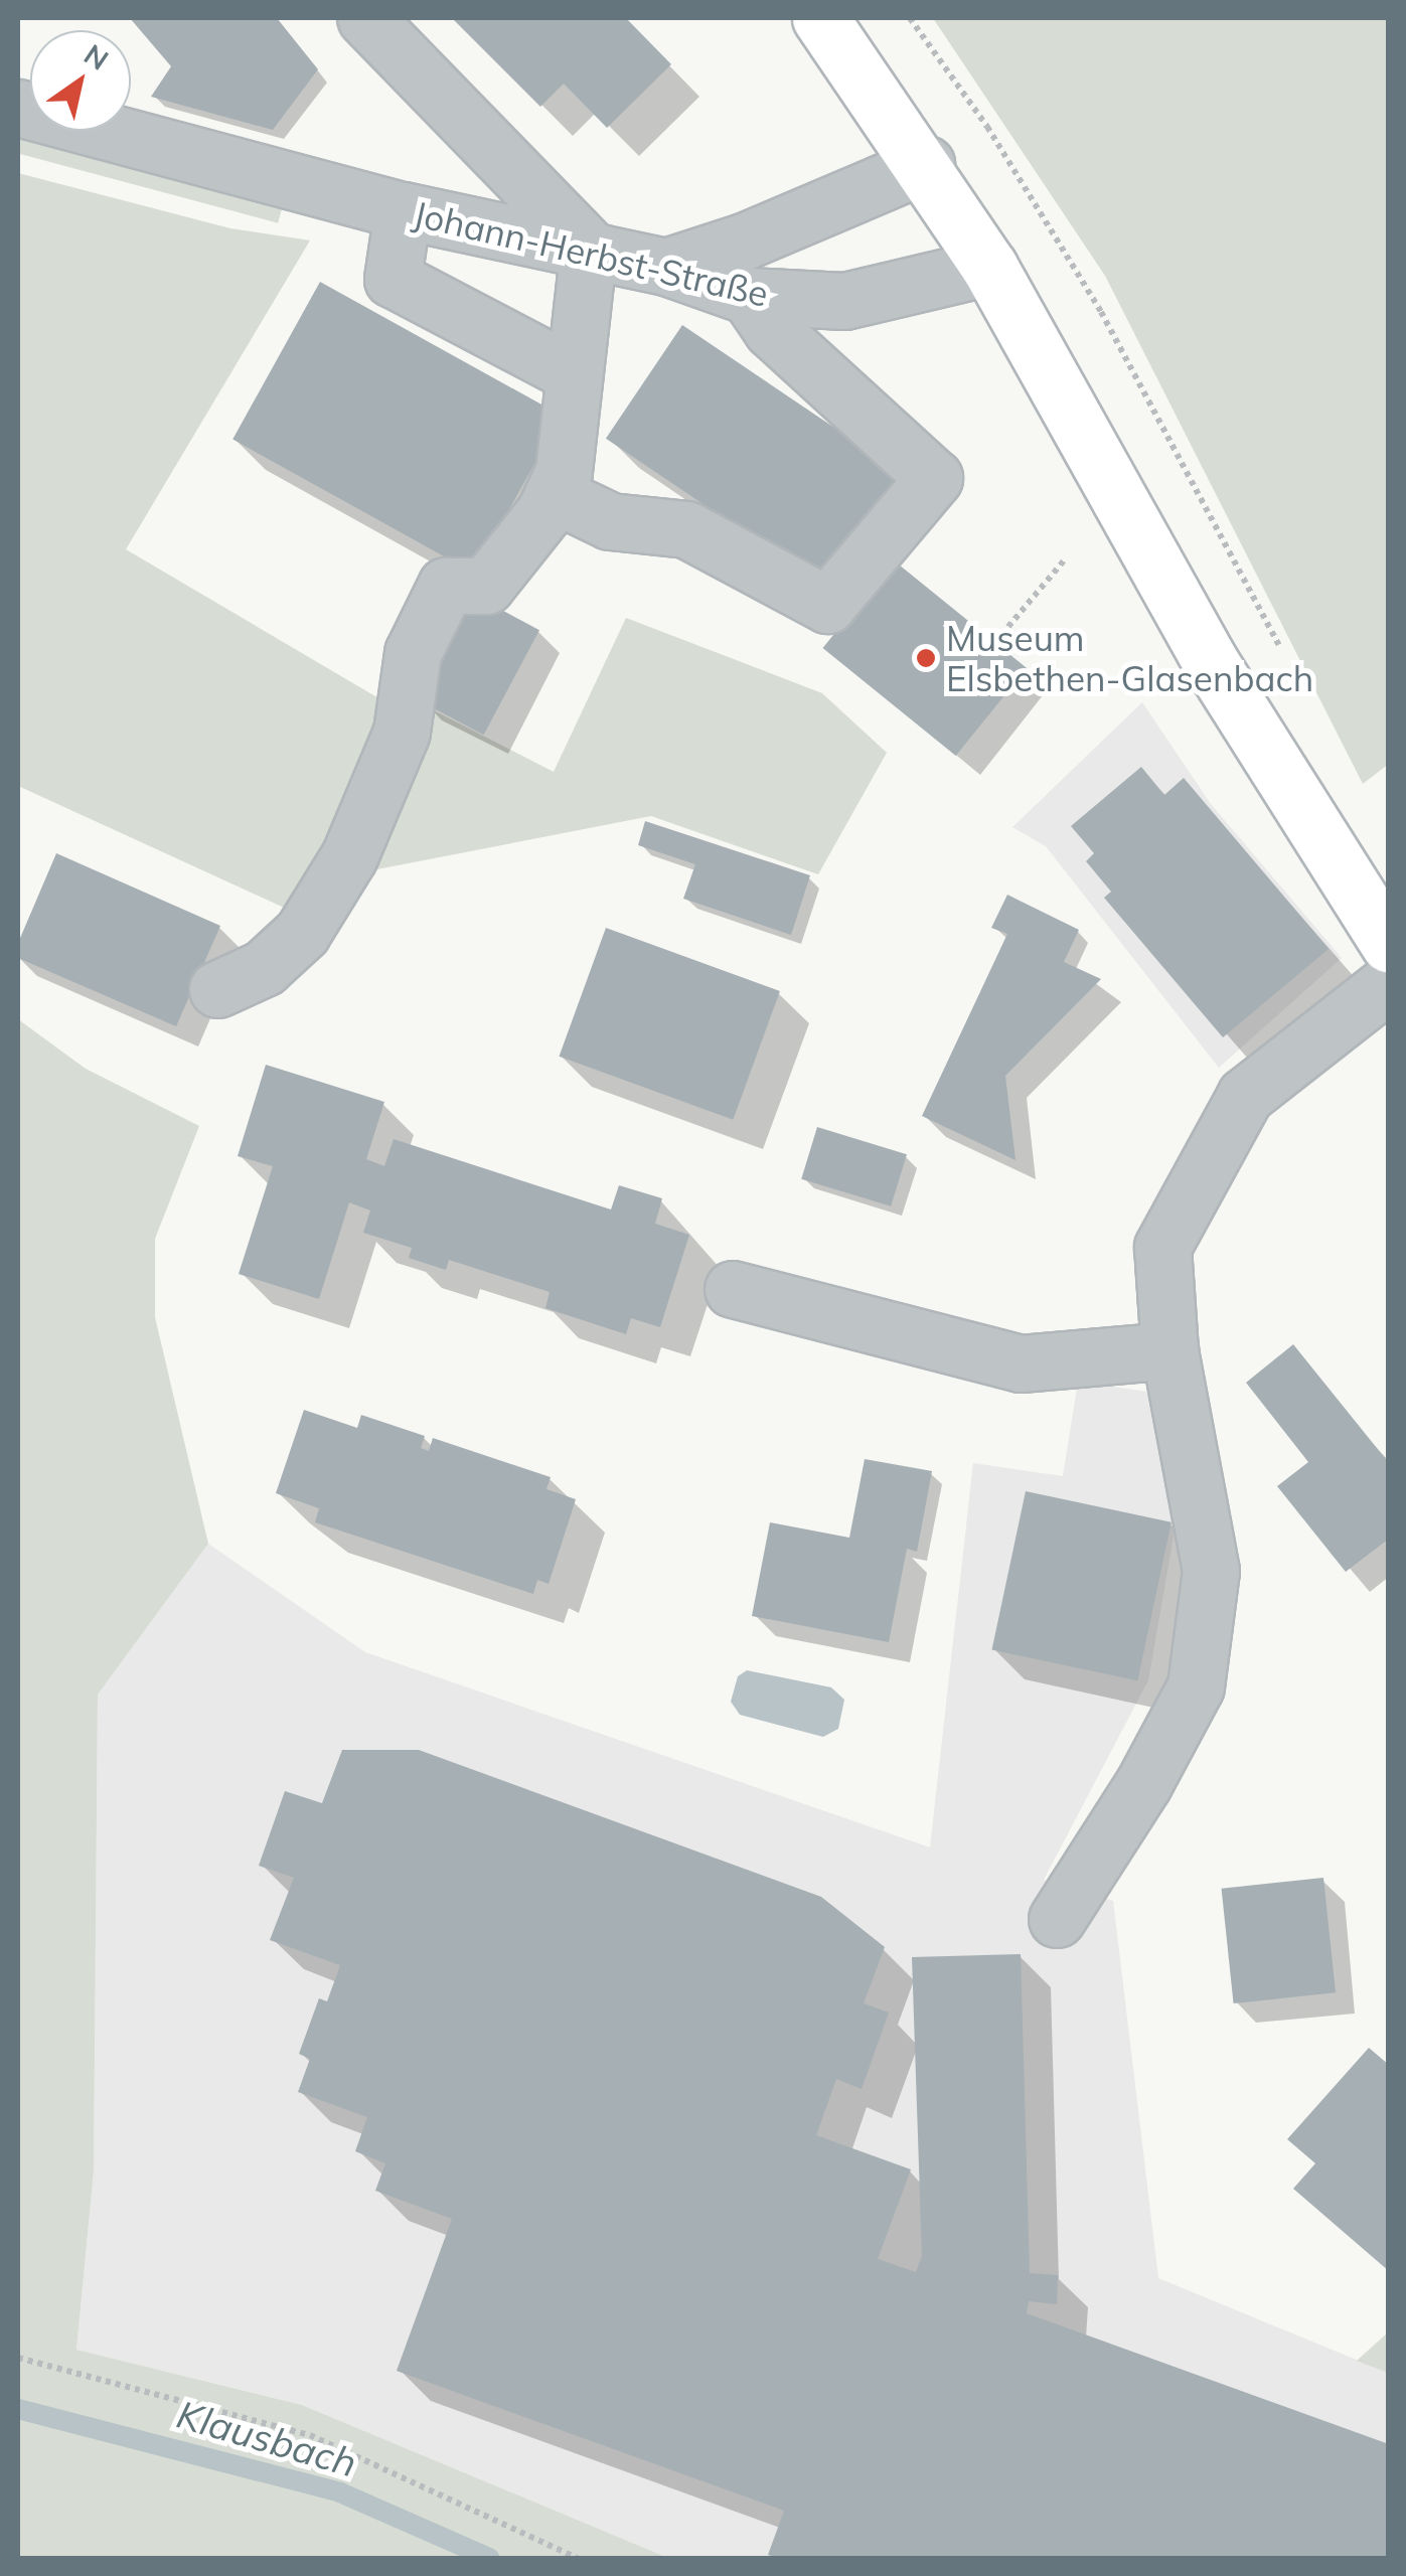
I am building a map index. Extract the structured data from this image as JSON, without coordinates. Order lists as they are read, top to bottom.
{
  "streets": {
    "street": ["Johann-Herbst-Straße"]
  },
  "water": ["Klausbach"],
  "places": ["Museum Elsbethen-Glasenbach"],
  "north": "top right"
}
